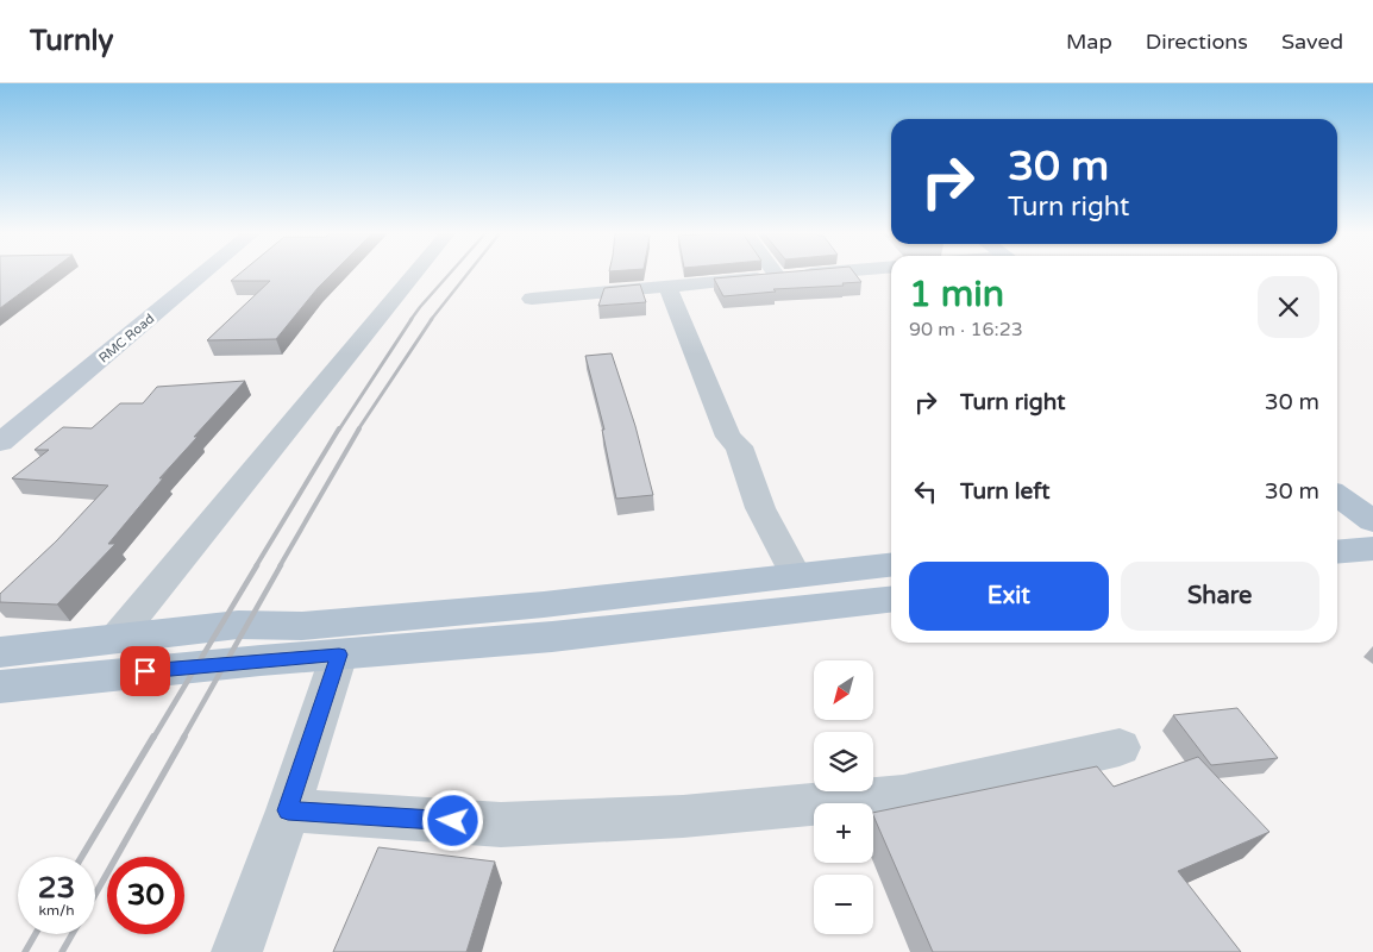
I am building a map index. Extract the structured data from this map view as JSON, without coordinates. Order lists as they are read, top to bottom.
{
  "streets": {
    "street": ["RMC Road"]
  },
  "north": "bottom left",
  "page": {
    "header": "Turnly",
    "nav": ["Map", "Directions", "Saved"],
    "turn": ["30 m", "Turn right"],
    "heading": ["1 min", "90 m · 16:23"],
    "list": [
      {
        "name": "Turn right",
        "value": "30 m"
      },
      {
        "name": "Turn left",
        "value": "30 m"
      }
    ],
    "buttons": ["Exit", "Share"],
    "map_buttons": ["+", "−"],
    "speed": "23 km/h",
    "limit": "30"
  }
}
